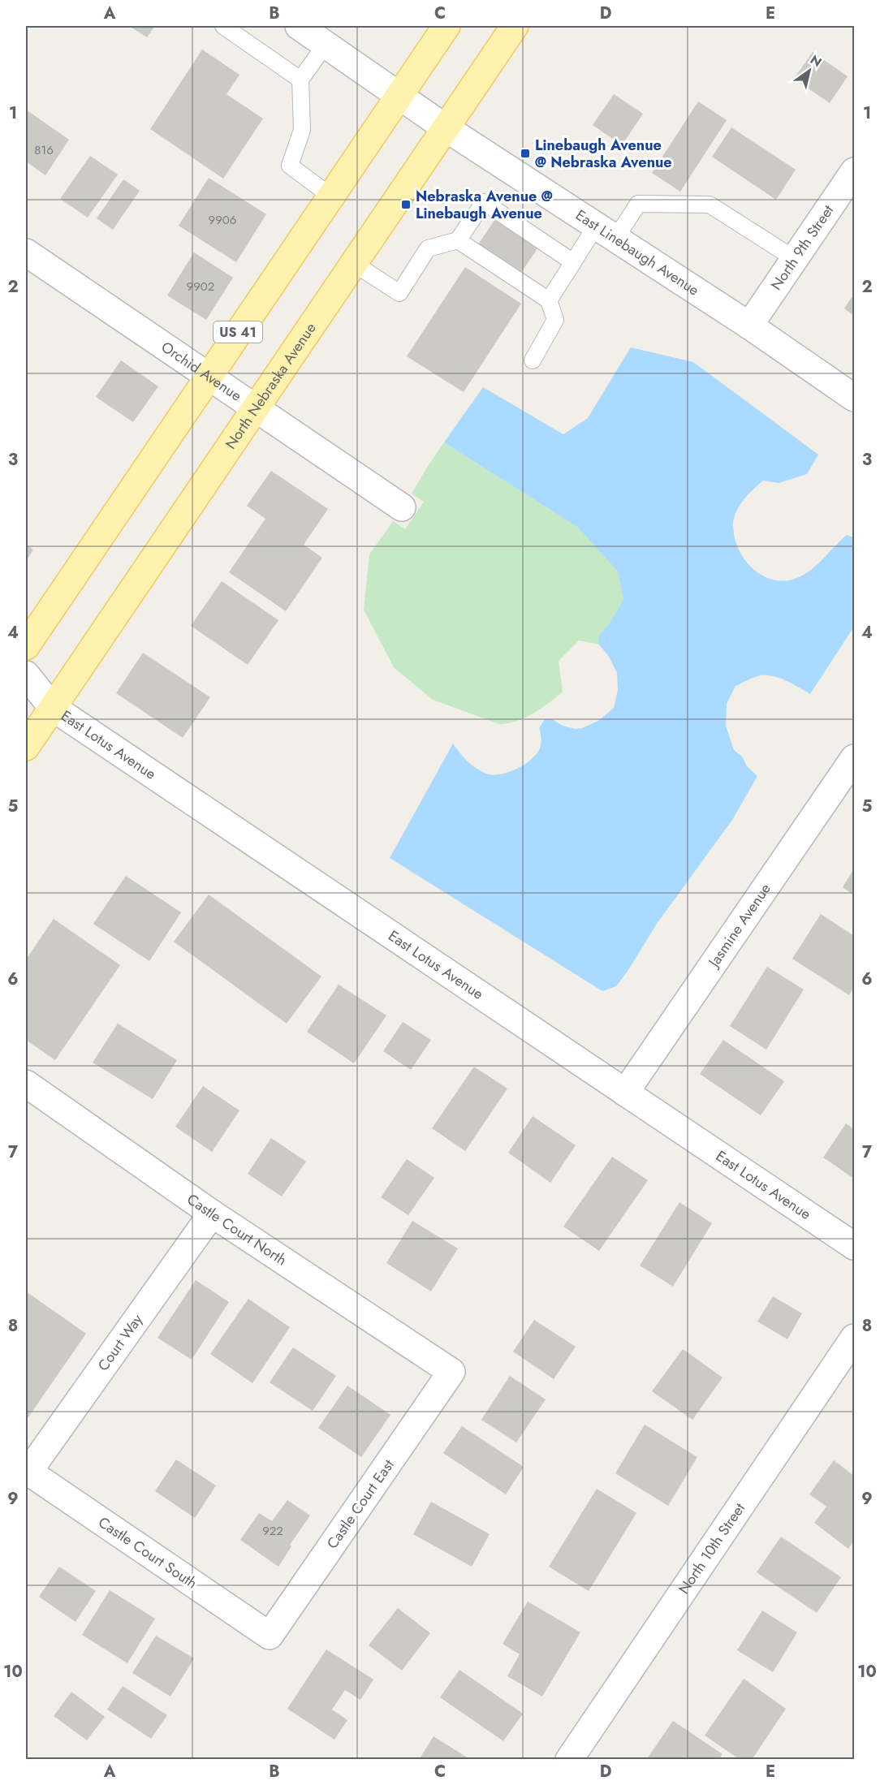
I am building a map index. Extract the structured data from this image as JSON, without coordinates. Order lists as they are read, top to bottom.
{
  "streets": {
    "main road": ["US 41", "North Nebraska Avenue"],
    "street": [
      "North 9th Street",
      "East Linebaugh Avenue",
      "Orchid Avenue",
      "East Lotus Avenue",
      "Jasmine Avenue",
      "Castle Court North",
      "Court Way",
      "Castle Court East",
      "North 10th Street",
      "Castle Court South"
    ]
  },
  "crossings": [
    ["North 9th Street", "East Linebaugh Avenue"],
    ["East Linebaugh Avenue", "US 41"],
    ["East Linebaugh Avenue", "North Nebraska Avenue"],
    ["US 41", "Orchid Avenue"],
    ["Orchid Avenue", "North Nebraska Avenue"],
    ["North Nebraska Avenue", "East Lotus Avenue"],
    ["East Lotus Avenue", "Jasmine Avenue"],
    ["Castle Court North", "Court Way"],
    ["Castle Court North", "Castle Court East"],
    ["Court Way", "Castle Court South"],
    ["Castle Court East", "Castle Court South"]
  ],
  "places": {
    "transit": ["Linebaugh Avenue @ Nebraska Avenue", "Nebraska Avenue @ Linebaugh Avenue"]
  },
  "house_numbers": [
    "816",
    "9906",
    "9902",
    "922"
  ],
  "north": "top right",
  "grid": {
    "columns": [
      "A",
      "B",
      "C",
      "D",
      "E"
    ],
    "rows": [
      "1",
      "2",
      "3",
      "4",
      "5",
      "6",
      "7",
      "8",
      "9",
      "10"
    ]
  }
}
